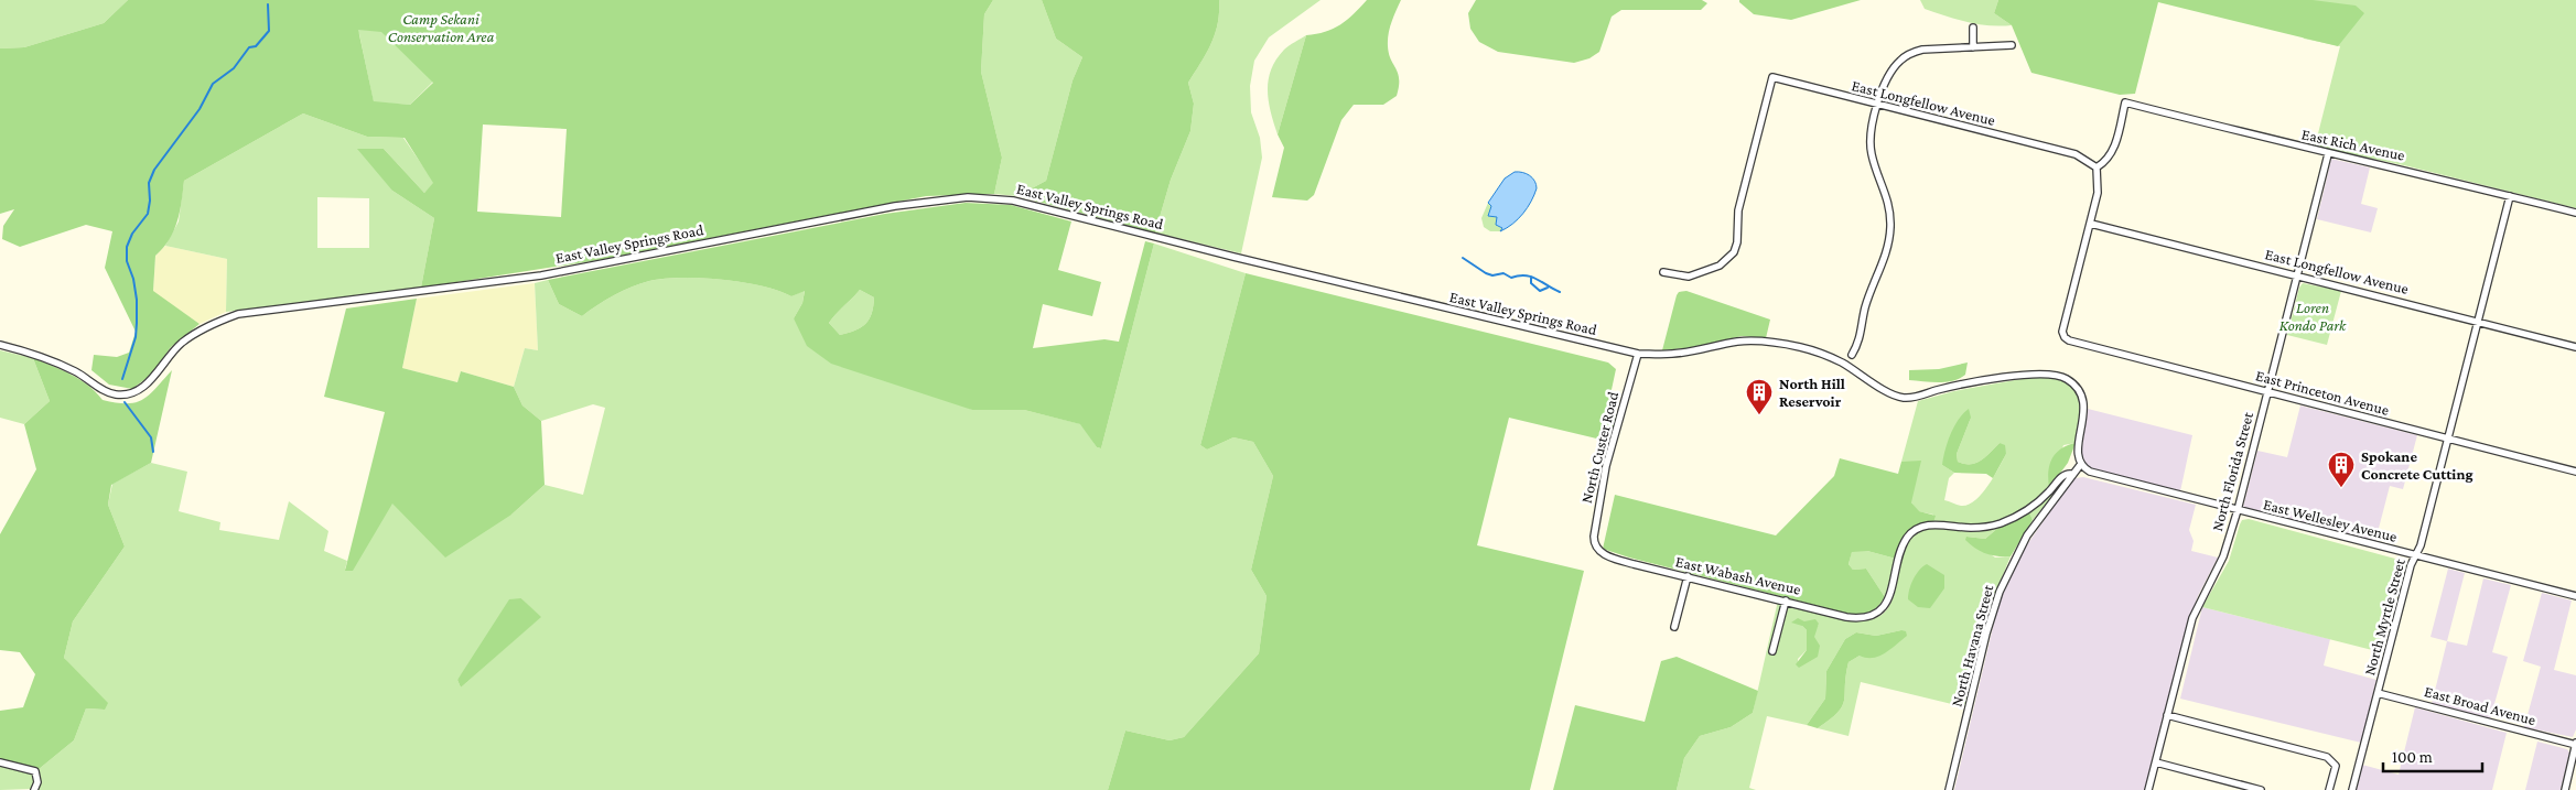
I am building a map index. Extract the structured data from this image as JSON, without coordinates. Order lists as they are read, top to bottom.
{
  "streets": {
    "street": [
      "East Longfellow Avenue",
      "East Rich Avenue",
      "East Valley Springs Road",
      "East Princeton Avenue",
      "North Custer Road",
      "North Florida Street",
      "East Wellesley Avenue",
      "East Wabash Avenue",
      "North Myrtle Street",
      "North Havana Street",
      "East Broad Avenue"
    ]
  },
  "crossings": [
    ["East Longfellow Avenue", "East Rich Avenue"],
    ["East Longfellow Avenue", "East Princeton Avenue"],
    ["East Longfellow Avenue", "North Florida Street"],
    ["East Longfellow Avenue", "North Myrtle Street"],
    ["East Rich Avenue", "North Florida Street"],
    ["East Rich Avenue", "North Myrtle Street"],
    ["East Valley Springs Road", "North Custer Road"],
    ["East Valley Springs Road", "East Wellesley Avenue"],
    ["East Valley Springs Road", "North Havana Street"],
    ["East Princeton Avenue", "North Florida Street"],
    ["East Princeton Avenue", "North Myrtle Street"],
    ["North Custer Road", "East Wabash Avenue"],
    ["North Florida Street", "East Wellesley Avenue"],
    ["East Wellesley Avenue", "North Myrtle Street"],
    ["East Wellesley Avenue", "North Havana Street"],
    ["East Wabash Avenue", "North Havana Street"],
    ["North Myrtle Street", "East Broad Avenue"]
  ],
  "parks": ["Camp Sekani Conservation Area", "Loren Kondo Park"],
  "places": {
    "building": ["North Hill Reservoir", "Spokane Concrete Cutting"]
  },
  "scale_bar": "100 m"
}
